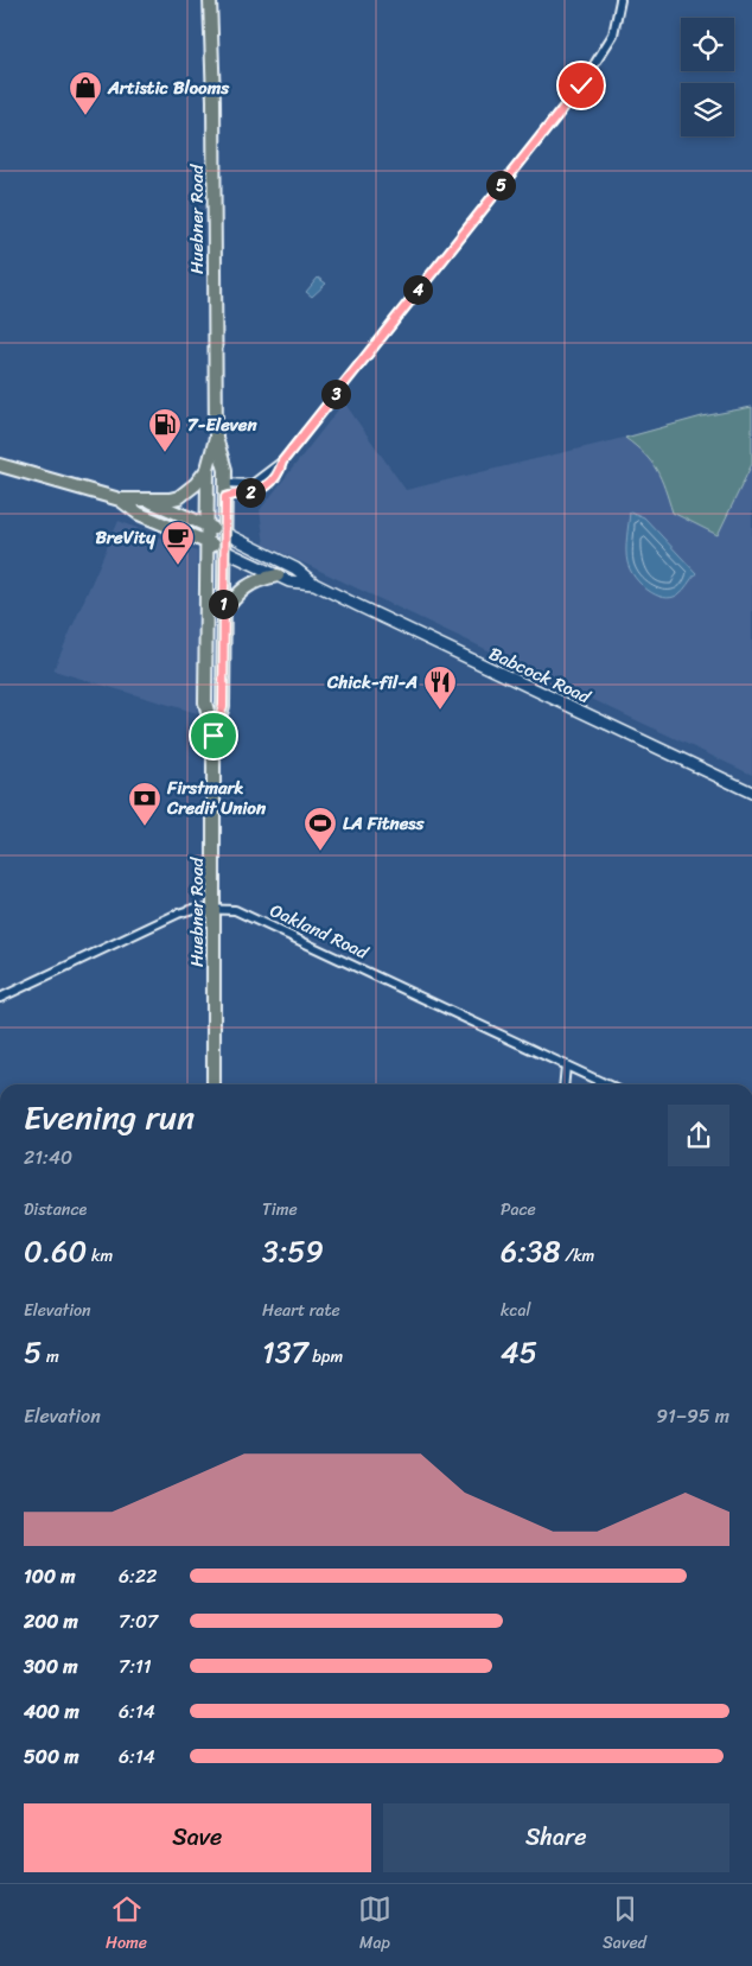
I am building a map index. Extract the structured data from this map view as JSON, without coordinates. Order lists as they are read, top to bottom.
{
  "streets": {
    "main road": ["Huebner Road", "Babcock Road"],
    "street": ["Oakland Road"]
  },
  "crossings": [
    ["Huebner Road", "Babcock Road"],
    ["Huebner Road", "Oakland Road"]
  ],
  "places": {
    "shop": ["Artistic Blooms"],
    "fuel station": ["7-Eleven"],
    "cafe": ["BreVity"],
    "restaurant": ["Chick-fil-A"],
    "bank": ["Firstmark Credit Union"],
    "sports": ["LA Fitness"]
  },
  "page": {
    "pins": [
      "5",
      "4",
      "3",
      "2",
      "1"
    ],
    "heading": ["Evening run", "21:40"],
    "stats": [
      ["Distance", "0.60 km"],
      ["Time", "3:59"],
      ["Pace", "6:38 /km"],
      ["Elevation", "5 m"],
      ["Heart rate", "137 bpm"],
      ["kcal", "45"]
    ],
    "chart": ["Elevation", "91–95 m"],
    "list": [
      {
        "name": "100 m",
        "note": "6:22"
      },
      {
        "name": "200 m",
        "note": "7:07"
      },
      {
        "name": "300 m",
        "note": "7:11"
      },
      {
        "name": "400 m",
        "note": "6:14"
      },
      {
        "name": "500 m",
        "note": "6:14"
      }
    ],
    "buttons": ["Save", "Share"],
    "tabs": ["Home", "Map", "Saved"]
  }
}
